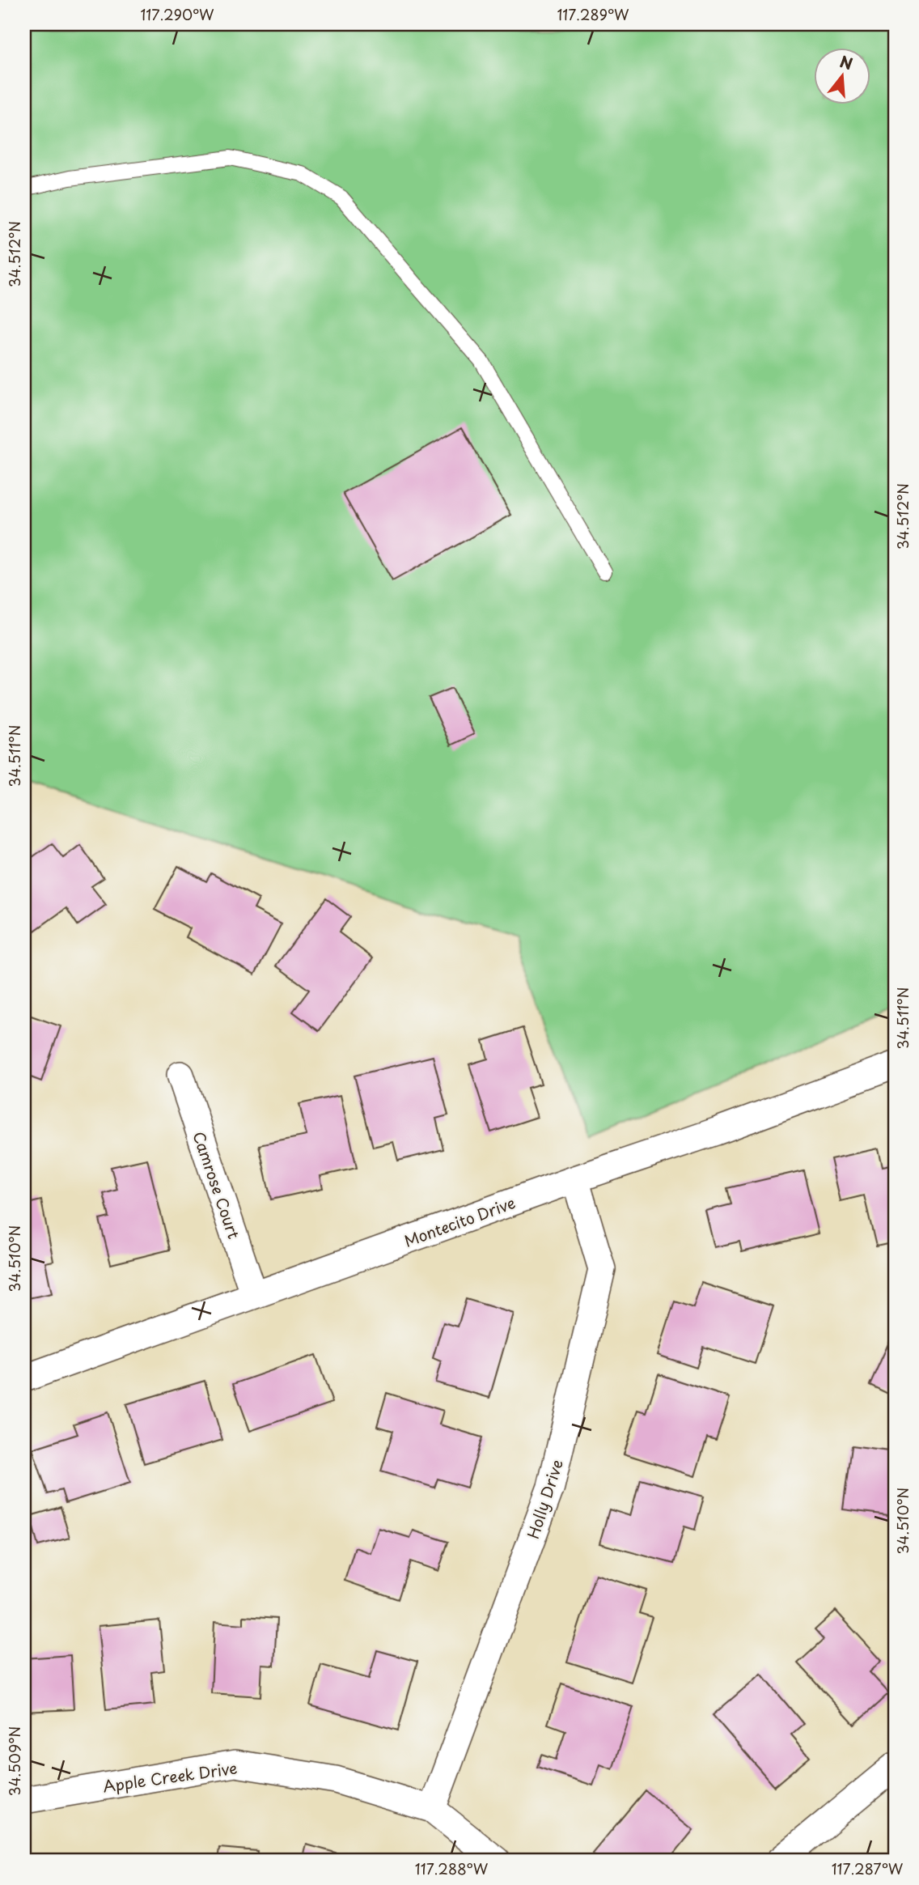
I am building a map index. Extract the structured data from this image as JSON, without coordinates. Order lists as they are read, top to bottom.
{
  "streets": {
    "street": [
      "Camrose Court",
      "Montecito Drive",
      "Holly Drive",
      "Apple Creek Drive"
    ]
  },
  "crossings": [
    ["Camrose Court", "Montecito Drive"],
    ["Montecito Drive", "Holly Drive"],
    ["Holly Drive", "Apple Creek Drive"]
  ],
  "north": "top",
  "coordinates": [
    "117.290°W",
    "117.289°W",
    "34.512°N",
    "34.511°N",
    "34.510°N",
    "34.509°N",
    "117.288°W",
    "117.287°W"
  ]
}
